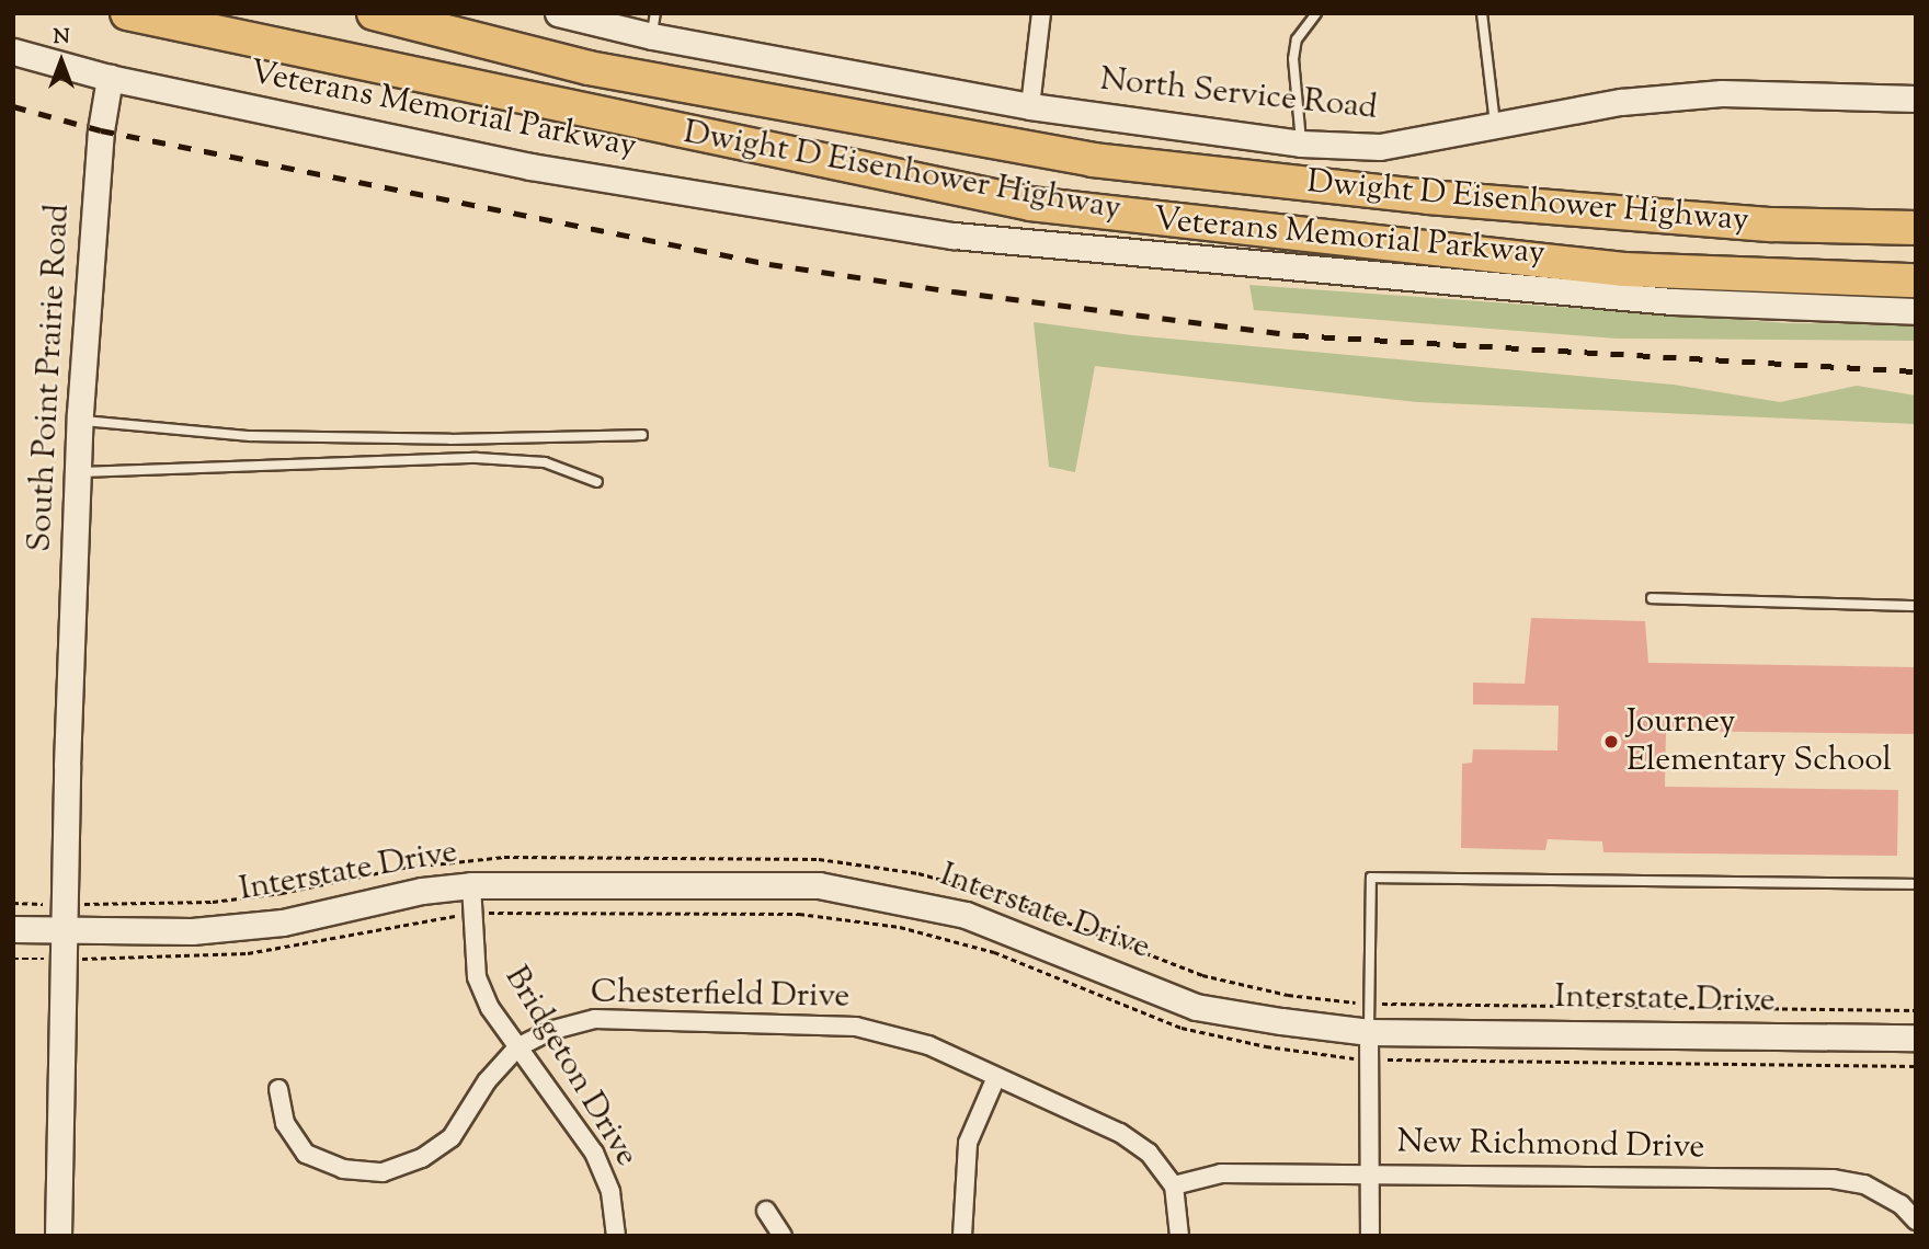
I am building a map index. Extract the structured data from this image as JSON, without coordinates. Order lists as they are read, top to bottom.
{
  "streets": {
    "highway": ["Dwight D Eisenhower Highway"],
    "street": [
      "North Service Road",
      "Veterans Memorial Parkway",
      "South Point Prairie Road",
      "Interstate Drive",
      "Chesterfield Drive",
      "Bridgeton Drive",
      "New Richmond Drive"
    ]
  },
  "crossings": [
    ["Veterans Memorial Parkway", "South Point Prairie Road"],
    ["South Point Prairie Road", "Interstate Drive"],
    ["Interstate Drive", "Bridgeton Drive"],
    ["Chesterfield Drive", "Bridgeton Drive"],
    ["Chesterfield Drive", "New Richmond Drive"]
  ],
  "places": ["Journey Elementary School"],
  "north": "top"
}
